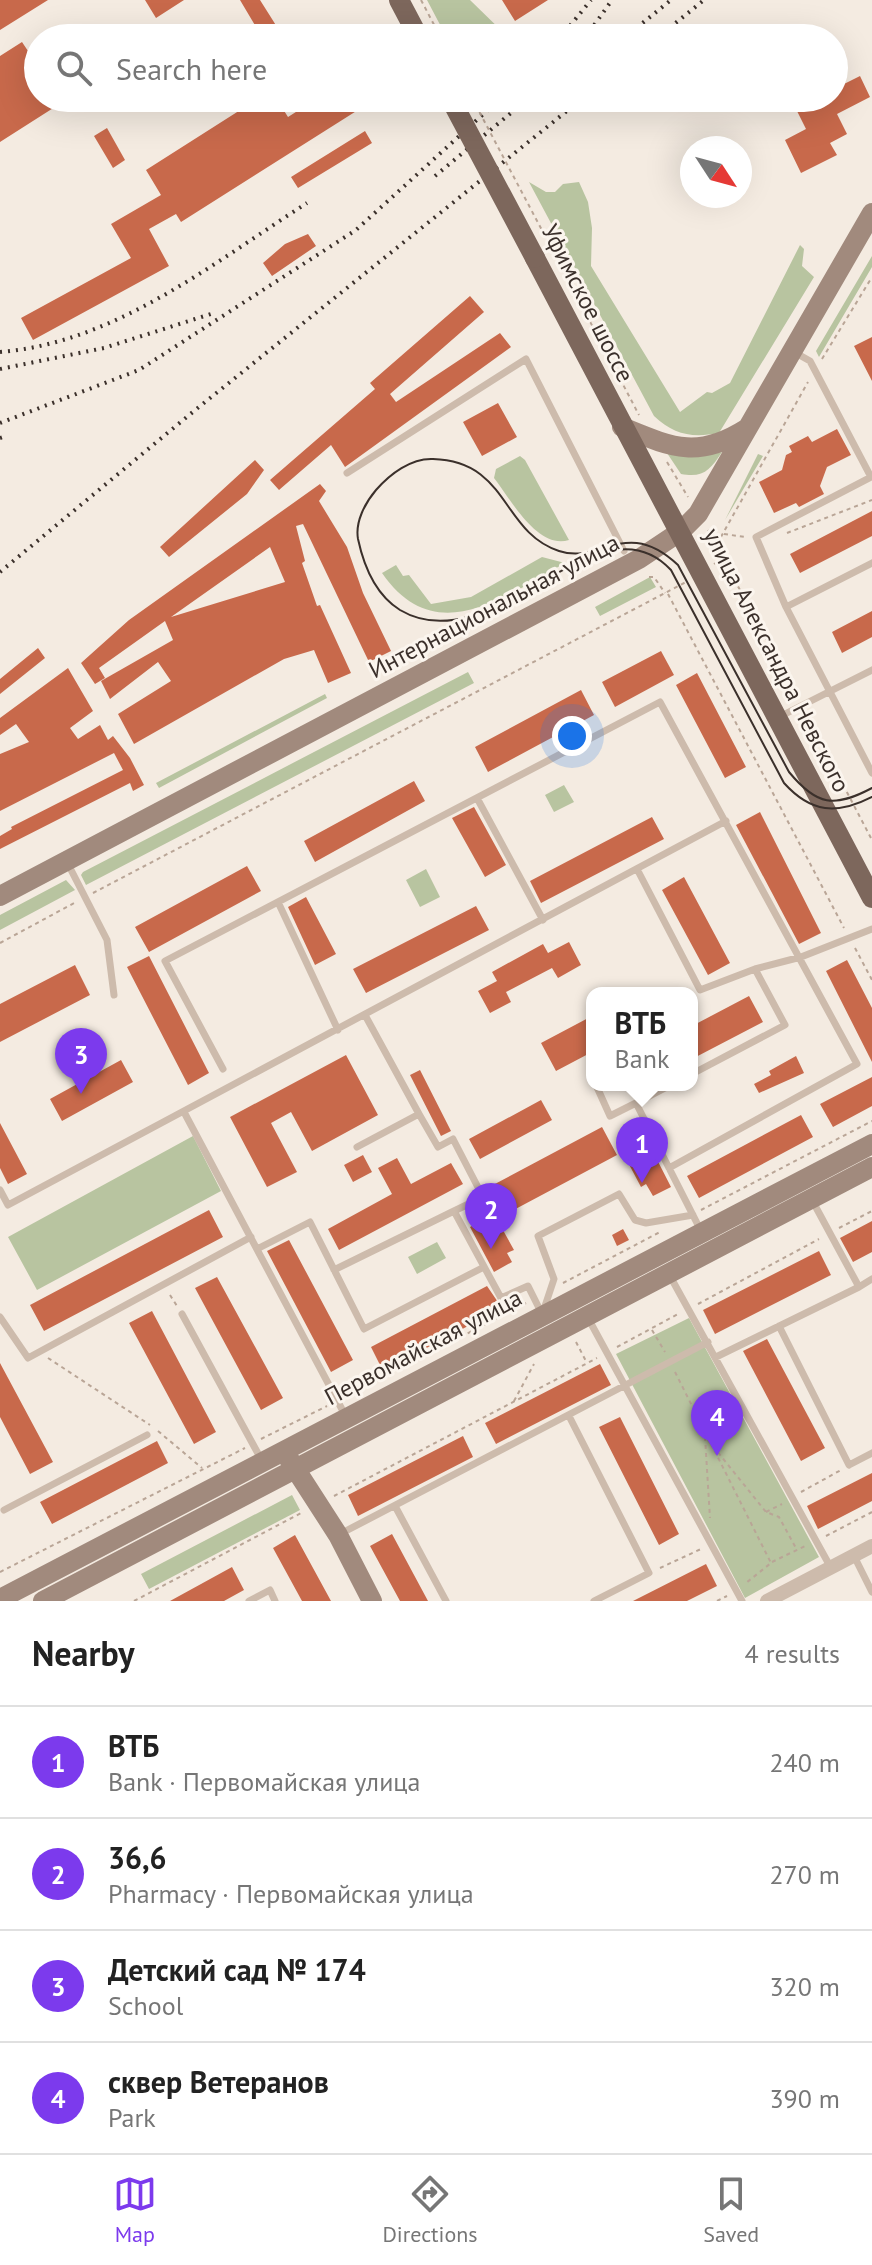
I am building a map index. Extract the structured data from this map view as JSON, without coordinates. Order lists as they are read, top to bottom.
{
  "streets": {
    "main road": [
      "Уфимское шоссе",
      "Интернациональная улица",
      "улица Александра Невского",
      "Первомайская улица"
    ]
  },
  "crossings": [
    ["Уфимское шоссе", "Интернациональная улица"],
    ["Уфимское шоссе", "улица Александра Невского"],
    ["Интернациональная улица", "улица Александра Невского"]
  ],
  "north": "bottom right",
  "page": {
    "search": "Search here",
    "popup": ["ВТБ", "Bank"],
    "pins": [
      "3",
      "1",
      "2",
      "4"
    ],
    "heading": ["Nearby", "4 results"],
    "list": [
      {
        "mark": "1",
        "name": "ВТБ",
        "note": "Bank · Первомайская улица",
        "value": "240 m"
      },
      {
        "mark": "2",
        "name": "36,6",
        "note": "Pharmacy · Первомайская улица",
        "value": "270 m"
      },
      {
        "mark": "3",
        "name": "Детский сад № 174",
        "note": "School",
        "value": "320 m"
      },
      {
        "mark": "4",
        "name": "сквер Ветеранов",
        "note": "Park",
        "value": "390 m"
      }
    ],
    "nav": ["Map", "Directions", "Saved"]
  }
}
